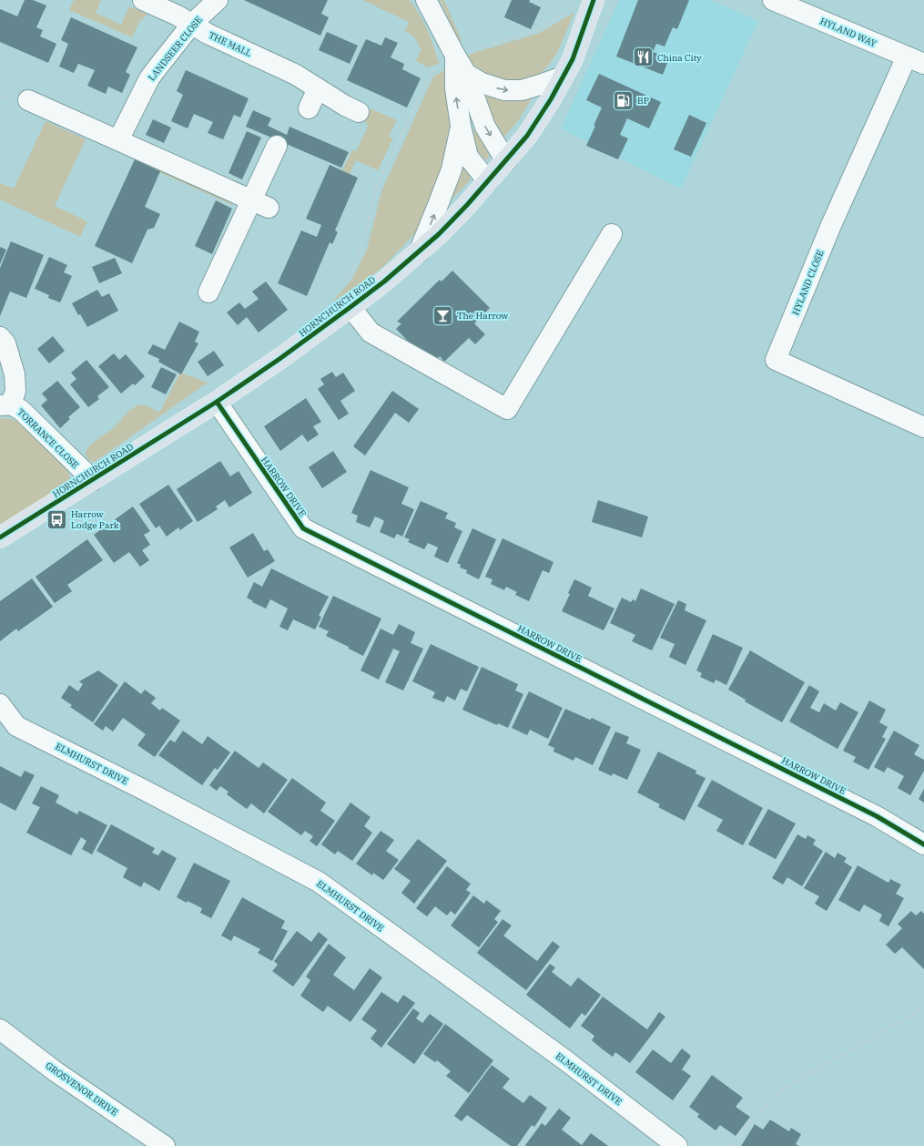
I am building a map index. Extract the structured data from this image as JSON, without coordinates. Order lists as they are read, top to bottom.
{
  "streets": {
    "main road": ["HORNCHURCH ROAD"],
    "street": [
      "HYLAND WAY",
      "THE MALL",
      "LANDSEER CLOSE",
      "HYLAND CLOSE",
      "TORRANCE CLOSE",
      "HARROW DRIVE",
      "ELMHURST DRIVE",
      "GROSVENOR DRIVE"
    ]
  },
  "crossings": [
    ["HYLAND WAY", "HYLAND CLOSE"],
    ["THE MALL", "LANDSEER CLOSE"],
    ["HORNCHURCH ROAD", "TORRANCE CLOSE"],
    ["HORNCHURCH ROAD", "HARROW DRIVE"]
  ],
  "places": {
    "restaurant": ["China City"],
    "fuel station": ["BP"],
    "bar": ["The Harrow"],
    "bus stop": ["Harrow Lodge Park"]
  }
}
